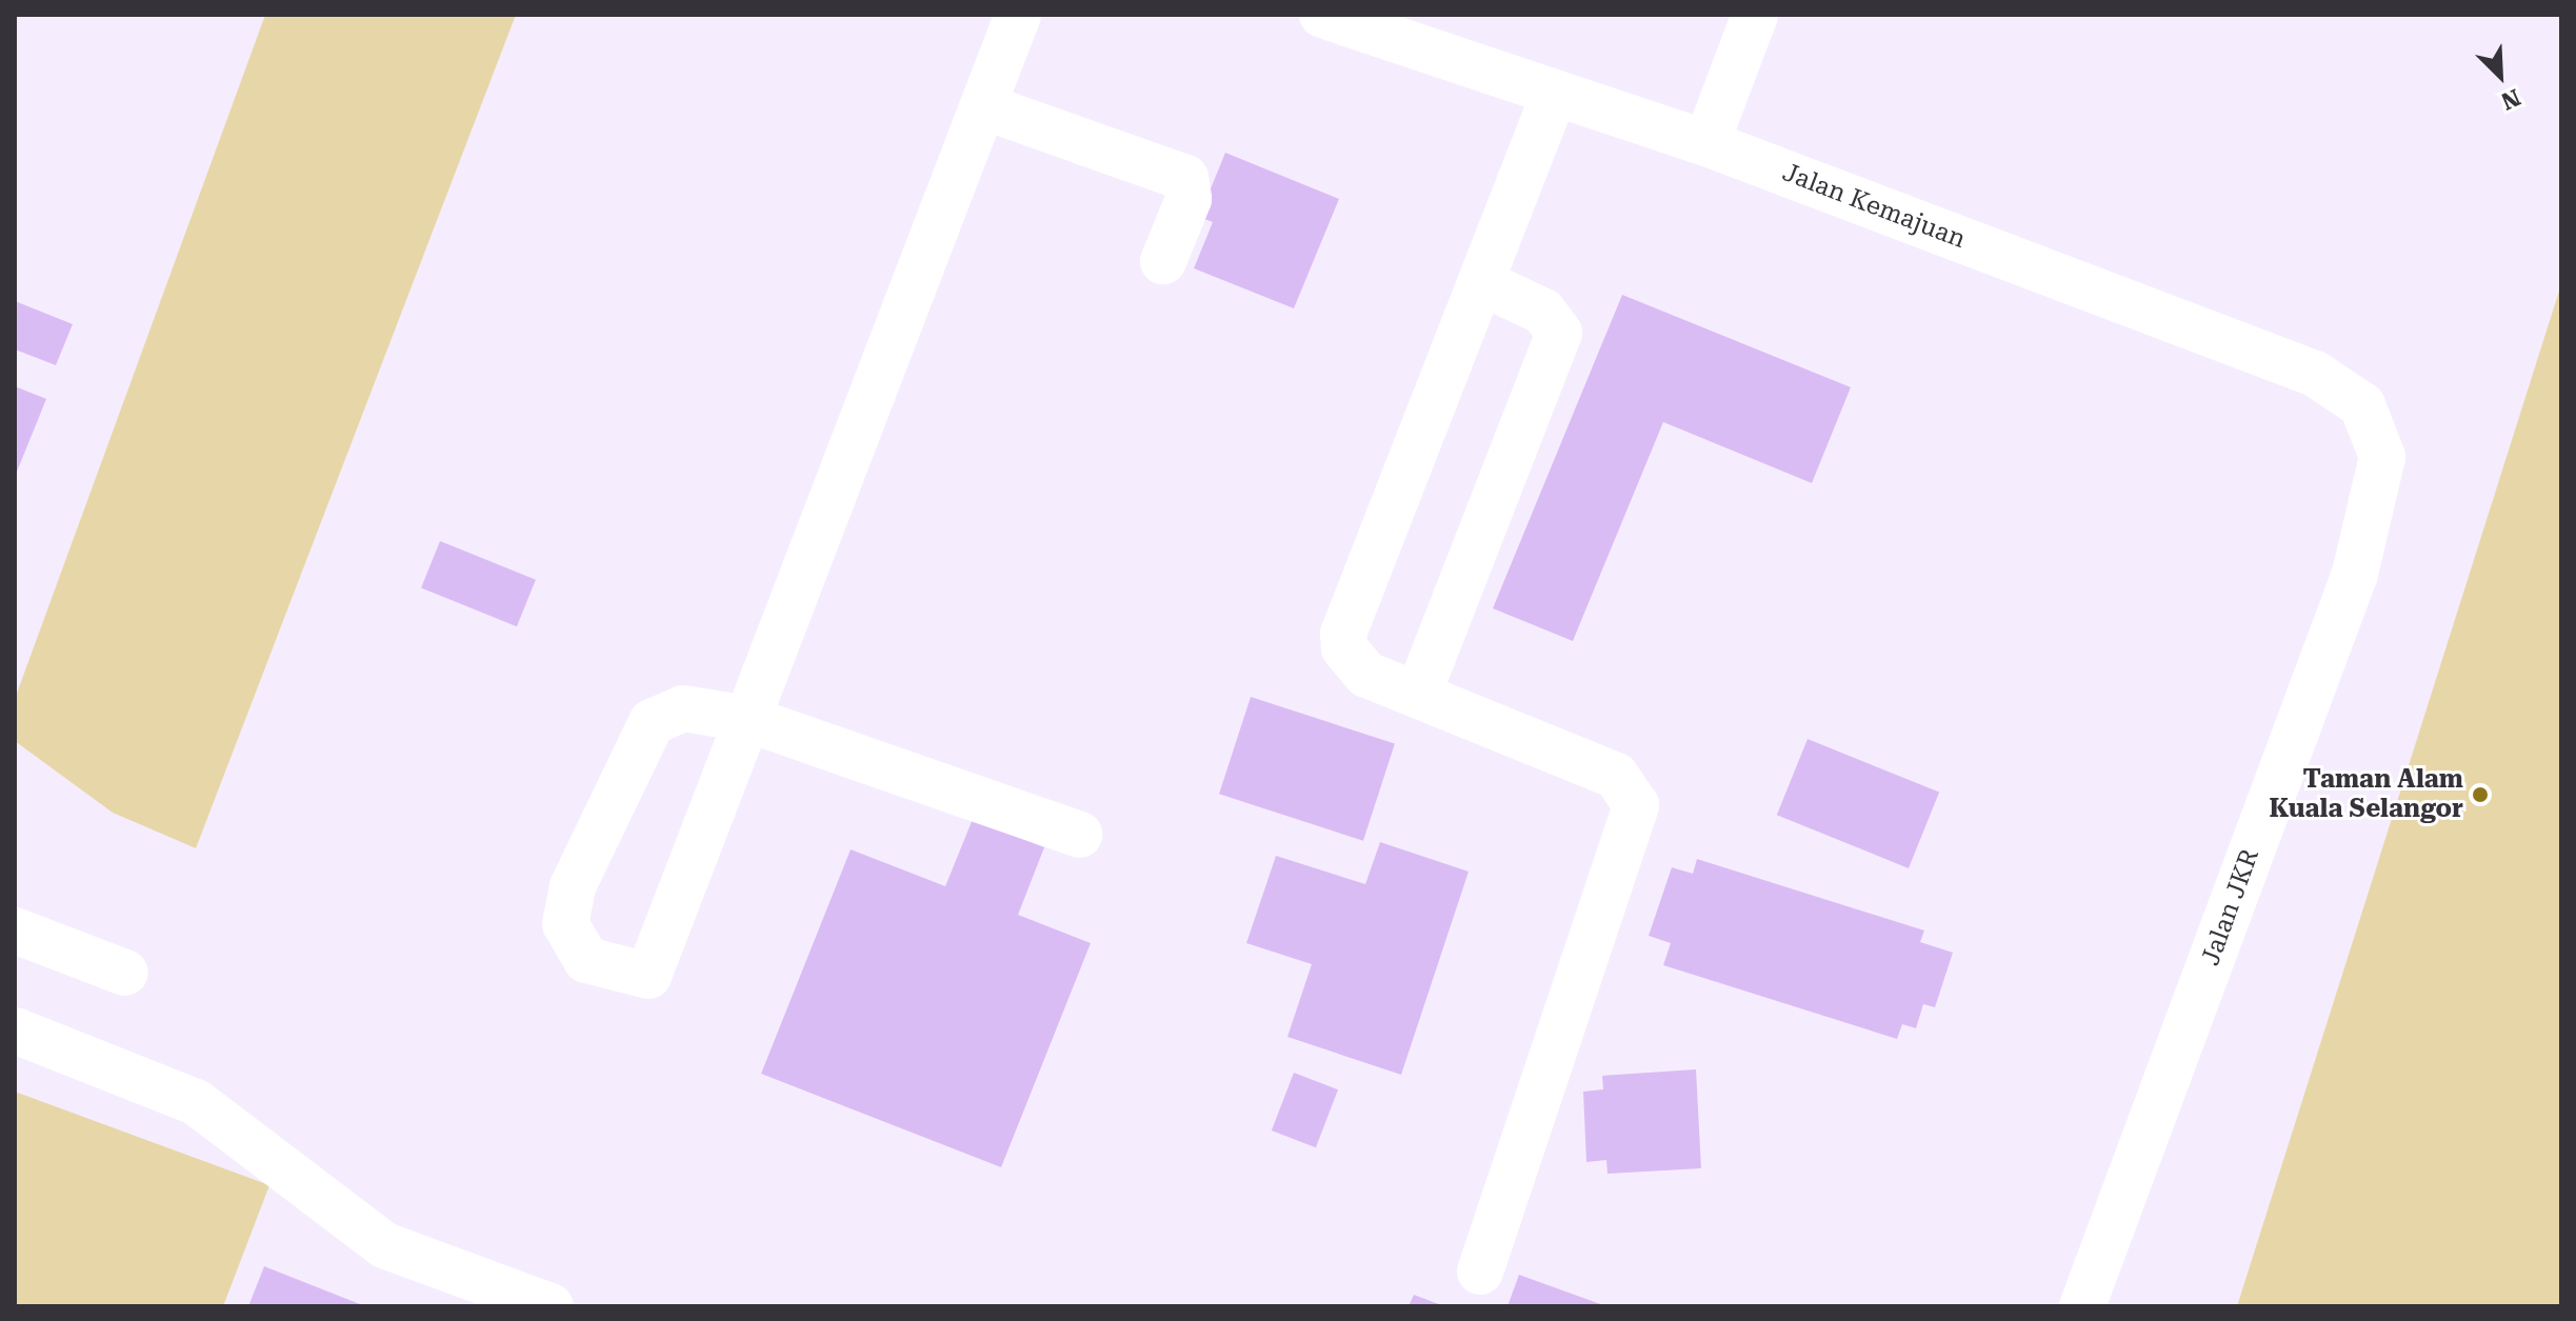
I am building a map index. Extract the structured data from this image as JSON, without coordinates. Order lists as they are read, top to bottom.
{
  "streets": {
    "street": ["Jalan Kemajuan", "Jalan JKR"]
  },
  "crossings": [
    ["Jalan Kemajuan", "Jalan JKR"]
  ],
  "places": ["Taman Alam Kuala Selangor"],
  "north": "bottom right"
}
